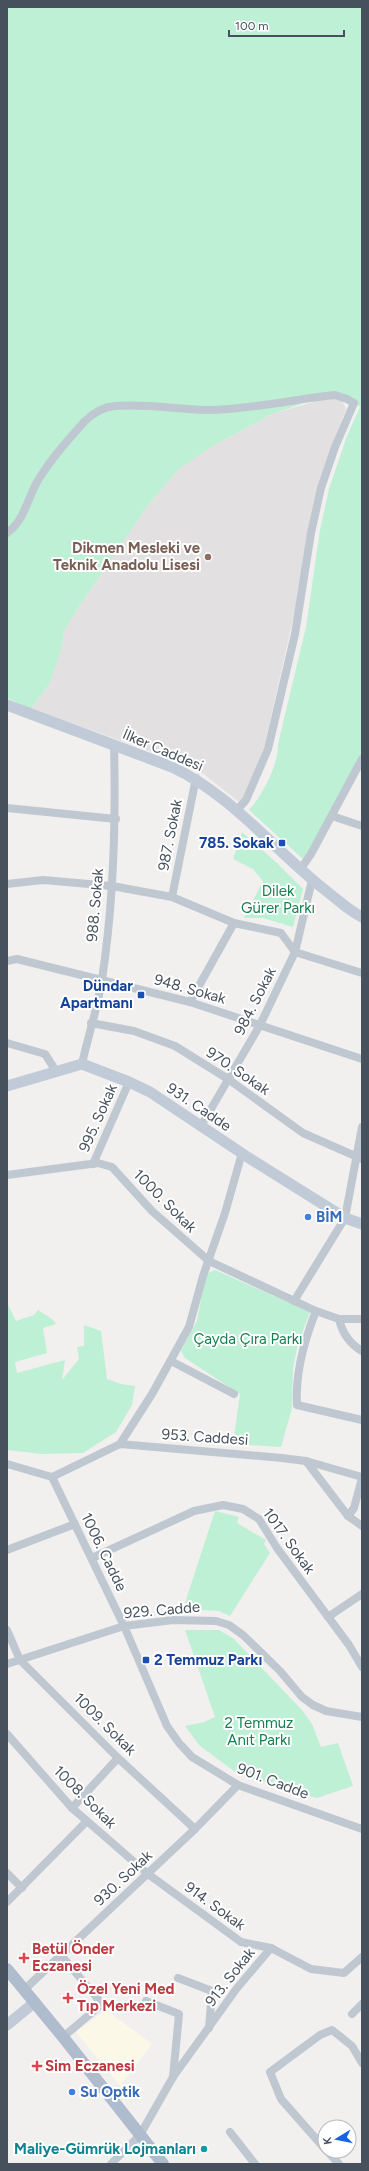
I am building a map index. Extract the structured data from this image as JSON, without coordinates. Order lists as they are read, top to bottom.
{
  "streets": {
    "main road": ["İlker Caddesi", "931. Cadde"],
    "street": [
      "987. Sokak",
      "988. Sokak",
      "948. Sokak",
      "984. Sokak",
      "970. Sokak",
      "995. Sokak",
      "1000. Sokak",
      "953. Caddesi",
      "1017. Sokak",
      "1006. Cadde",
      "929. Cadde",
      "1009. Sokak",
      "901. Cadde",
      "1008. Sokak",
      "930. Sokak",
      "914. Sokak",
      "913. Sokak"
    ]
  },
  "crossings": [
    ["İlker Caddesi", "987. Sokak"],
    ["İlker Caddesi", "988. Sokak"],
    ["İlker Caddesi", "984. Sokak"],
    ["988. Sokak", "948. Sokak"],
    ["988. Sokak", "970. Sokak"],
    ["988. Sokak", "931. Cadde"],
    ["948. Sokak", "984. Sokak"],
    ["984. Sokak", "970. Sokak"],
    ["984. Sokak", "931. Cadde"],
    ["931. Cadde", "995. Sokak"],
    ["995. Sokak", "1000. Sokak"],
    ["1017. Sokak", "1006. Cadde"],
    ["1006. Cadde", "929. Cadde"],
    ["1006. Cadde", "901. Cadde"],
    ["929. Cadde", "1009. Sokak"],
    ["1009. Sokak", "930. Sokak"],
    ["901. Cadde", "930. Sokak"],
    ["1008. Sokak", "930. Sokak"],
    ["1008. Sokak", "914. Sokak"],
    ["930. Sokak", "914. Sokak"],
    ["914. Sokak", "913. Sokak"]
  ],
  "parks": ["Dilek Gürer Parkı", "Çayda Çıra Parkı", "2 Temmuz Anıt Parkı"],
  "places": {
    "other": [
      "Dikmen Mesleki ve Teknik Anadolu Lisesi",
      "BİM",
      "Su Optik",
      "Maliye-Gümrük Lojmanları"
    ],
    "transit": ["785. Sokak", "Dündar Apartmanı", "2 Temmuz Parkı"],
    "health": ["Betül Önder Eczanesi", "Özel Yeni Med Tıp Merkezi", "Sim Eczanesi"]
  },
  "scale_bar": "100 m",
  "north": "left"
}
